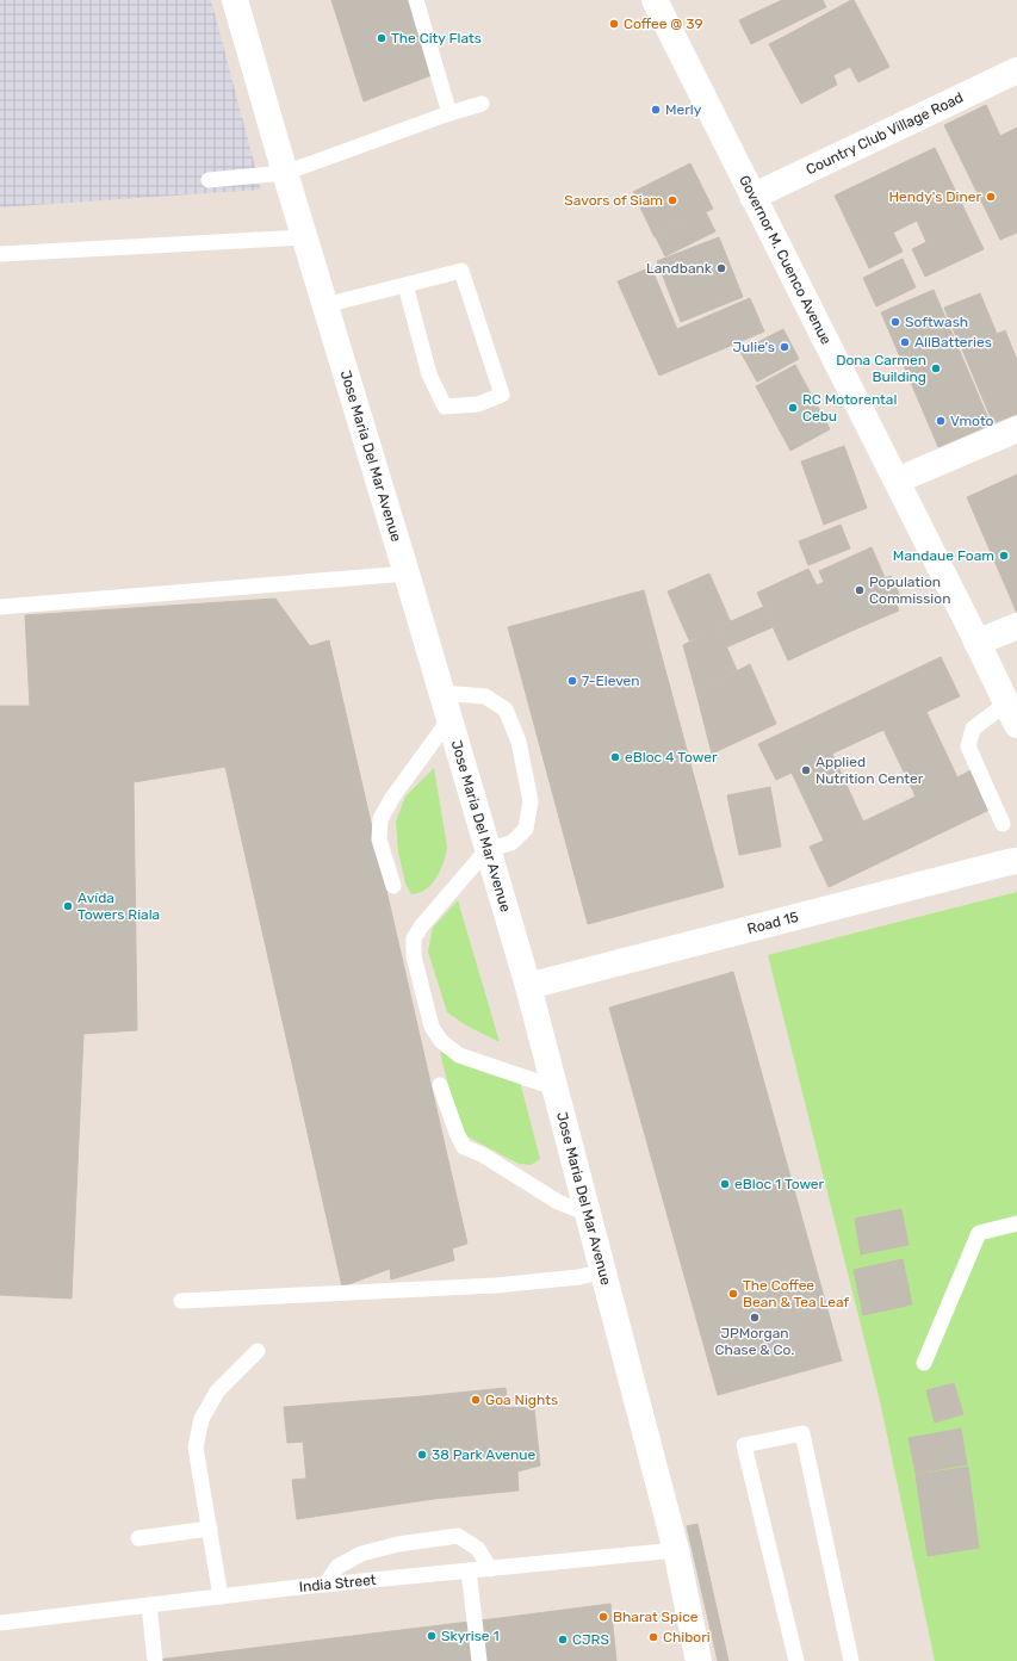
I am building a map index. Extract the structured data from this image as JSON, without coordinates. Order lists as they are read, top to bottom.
{
  "streets": {
    "street": [
      "Country Club Village Road",
      "Governor M. Cuenco Avenue",
      "Jose Maria Del Mar Avenue",
      "Road 15"
    ],
    "lane": ["India Street"]
  },
  "crossings": [
    ["Country Club Village Road", "Governor M. Cuenco Avenue"],
    ["Jose Maria Del Mar Avenue", "Road 15"],
    ["Jose Maria Del Mar Avenue", "India Street"]
  ],
  "places": [
    "Coffee @ 39",
    "The City Flats",
    "Merly",
    "Hendy's Diner",
    "Savors of Siam",
    "Landbank",
    "Softwash",
    "AllBatteries",
    "Julie's",
    "Dona Carmen Building",
    "RC Motorental Cebu",
    "Vmoto",
    "Mandaue Foam",
    "Population Commission",
    "7-Eleven",
    "eBloc 4 Tower",
    "Applied Nutrition Center",
    "Avída Towers Riala",
    "eBloc 1 Tower",
    "The Coffee Bean & Tea Leaf",
    "JPMorgan Chase & Co.",
    "Goa Nights",
    "38 Park Avenue",
    "Bharat Spice",
    "Skyrise 1",
    "Chibori",
    "CJRS"
  ]
}
